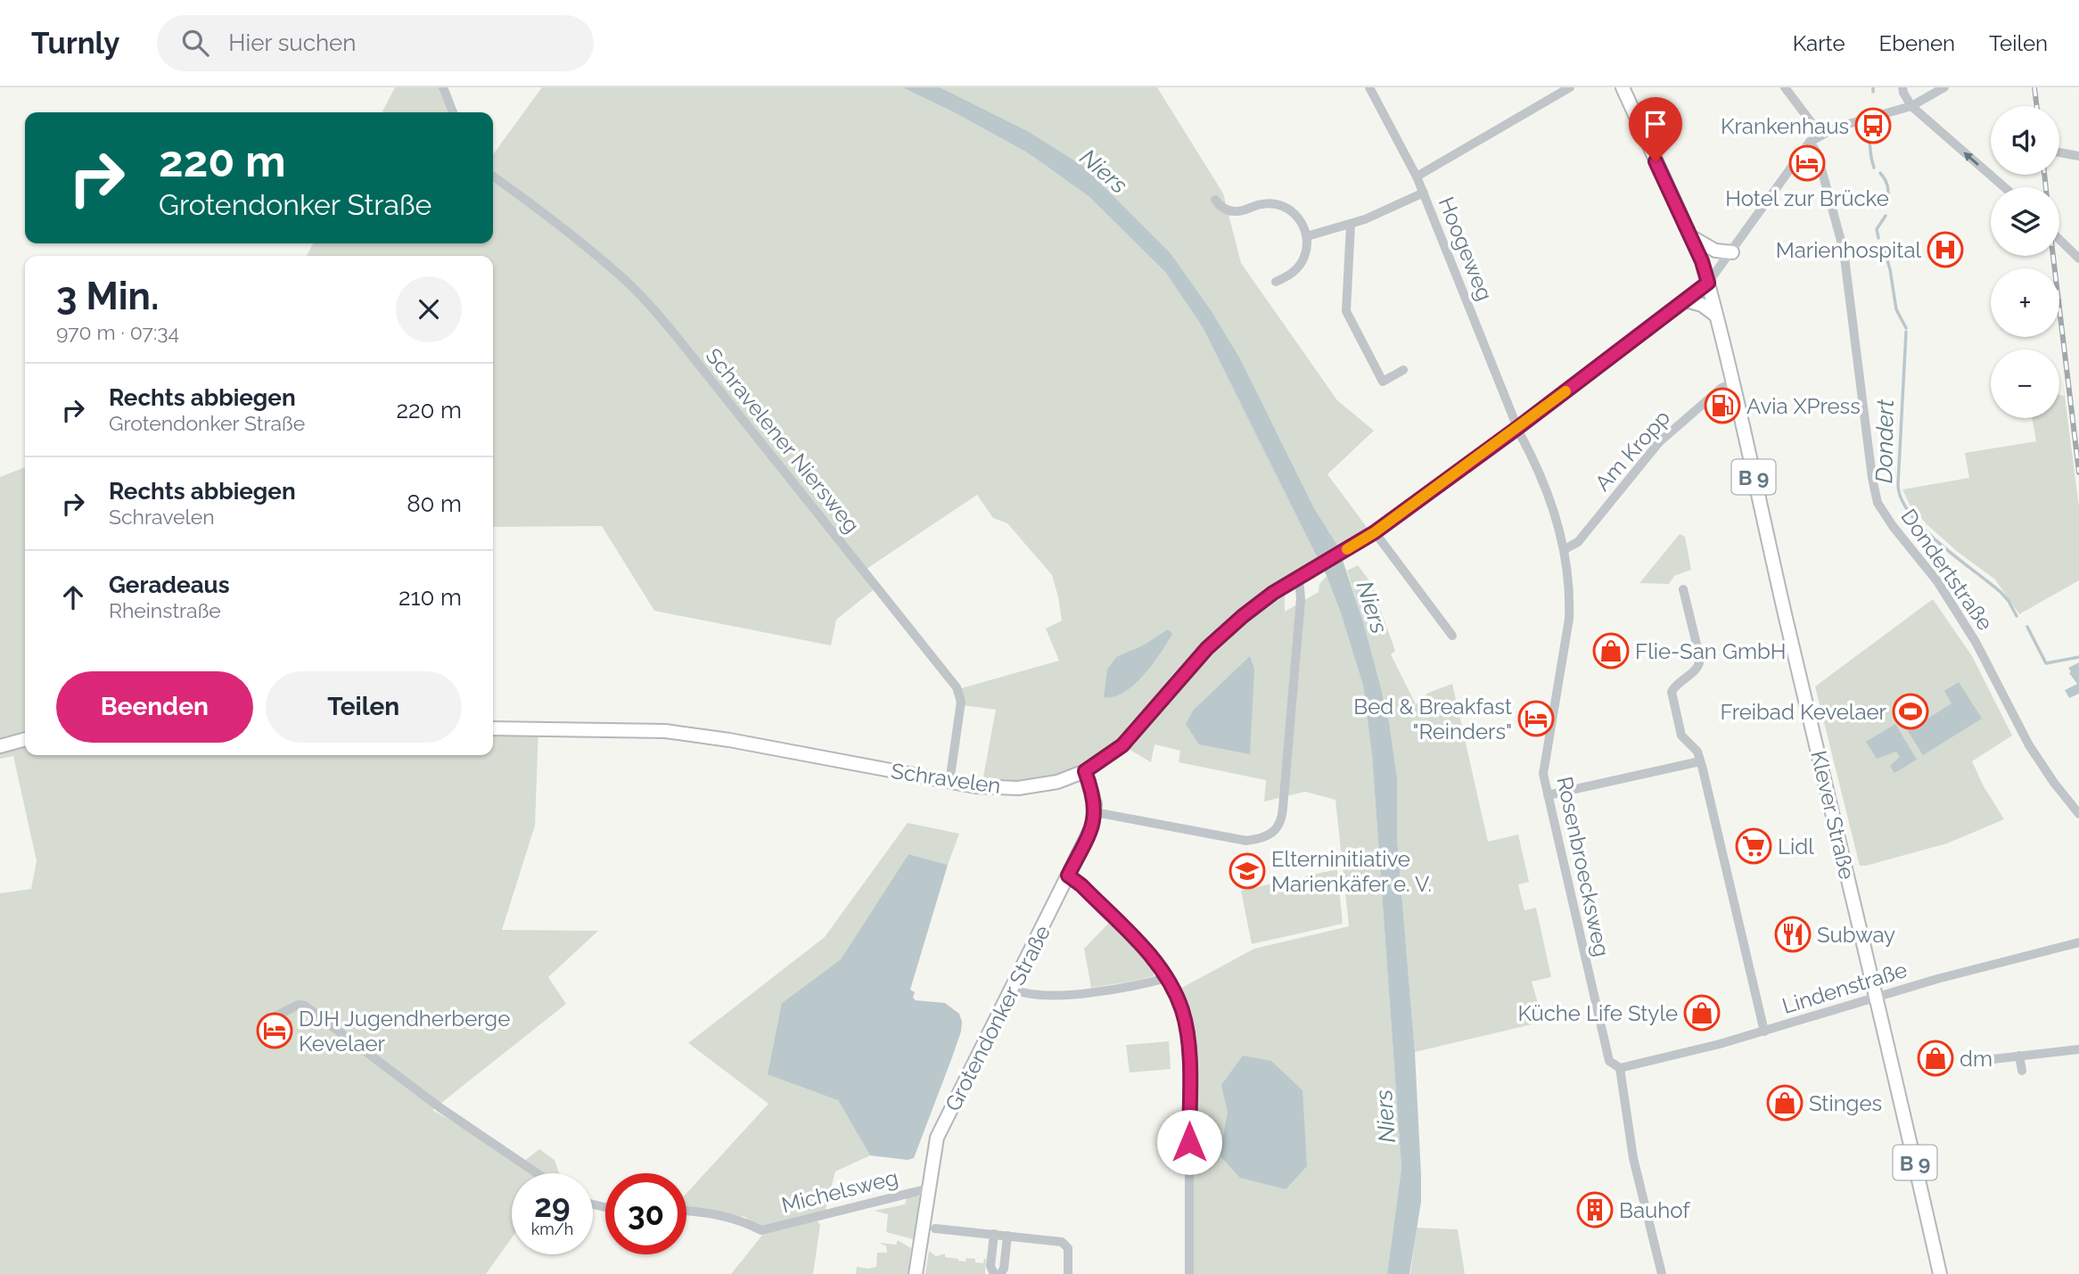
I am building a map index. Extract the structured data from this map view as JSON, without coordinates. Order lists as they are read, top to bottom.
{
  "streets": {
    "main road": [
      "B 9",
      "Schravelen",
      "Klever Straße",
      "Grotendonker Straße"
    ],
    "street": [
      "Hoogeweg",
      "Schravelener Niersweg",
      "Am Kropp",
      "Dondertstraße",
      "Rosenbroecksweg",
      "Lindenstraße",
      "Michelsweg"
    ]
  },
  "crossings": [
    ["Hoogeweg", "Schravelen"],
    ["Hoogeweg", "Rosenbroecksweg"],
    ["Schravelener Niersweg", "Schravelen"],
    ["Am Kropp", "Klever Straße"],
    ["Am Kropp", "Rosenbroecksweg"],
    ["B 9", "Schravelen"],
    ["B 9", "Klever Straße"],
    ["Schravelen", "Klever Straße"],
    ["Schravelen", "Rosenbroecksweg"],
    ["Klever Straße", "Lindenstraße"],
    ["Rosenbroecksweg", "Lindenstraße"],
    ["Grotendonker Straße", "Michelsweg"]
  ],
  "water": ["Niers", "Dondert"],
  "places": {
    "bus stop": ["Krankenhaus"],
    "hotel": ["Hotel zur Brücke", "Bed & Breakfast \"Reinders\"", "DJH Jugendherberge Kevelaer"],
    "hospital": ["Marienhospital"],
    "fuel station": ["Avia XPress"],
    "shop": [
      "Flie-San GmbH",
      "Küche Life Style",
      "dm",
      "Stinges"
    ],
    "sports": ["Freibad Kevelaer"],
    "supermarket": ["Lidl"],
    "school or university": ["Elterninitiative Marienkäfer e. V."],
    "restaurant": ["Subway"],
    "building": ["Bauhof"]
  },
  "page": {
    "header": "Turnly",
    "search": "Hier suchen",
    "nav": ["Karte", "Ebenen", "Teilen"],
    "map_buttons": ["+", "−"],
    "turn": ["220 m", "Grotendonker Straße"],
    "heading": ["3 Min.", "970 m · 07:34"],
    "list": [
      {
        "name": "Rechts abbiegen",
        "note": "Grotendonker Straße",
        "value": "220 m"
      },
      {
        "name": "Rechts abbiegen",
        "note": "Schravelen",
        "value": "80 m"
      },
      {
        "name": "Geradeaus",
        "note": "Rheinstraße",
        "value": "210 m"
      }
    ],
    "buttons": ["Beenden", "Teilen"],
    "speed": "29 km/h",
    "limit": "30"
  }
}
